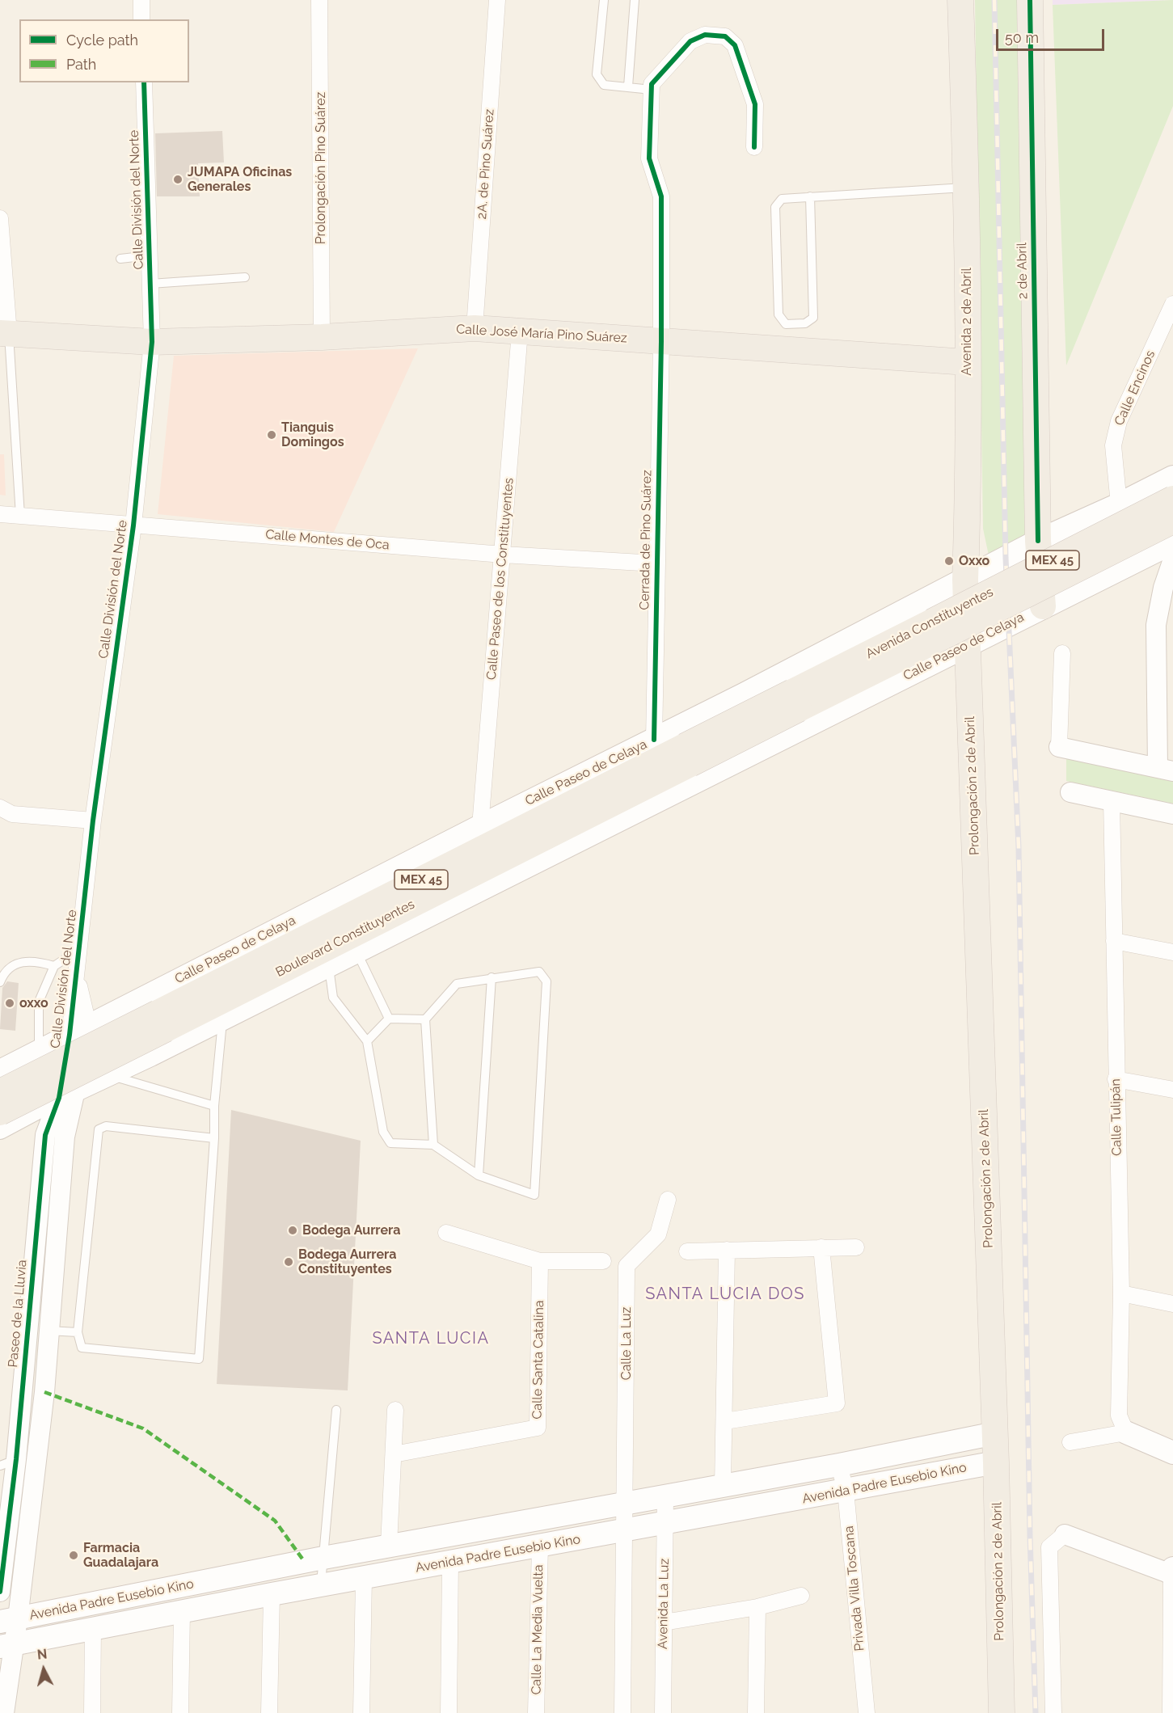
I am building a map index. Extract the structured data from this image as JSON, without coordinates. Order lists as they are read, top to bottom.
{
  "streets": {
    "main road": [
      "2 de Abril",
      "Avenida 2 de Abril",
      "Calle José María Pino Suárez",
      "MEX 45",
      "Avenida Constituyentes",
      "Calle Paseo de Celaya",
      "Prolongación 2 de Abril",
      "Boulevard Constituyentes",
      "Avenida Padre Eusebio Kino"
    ],
    "street": [
      "2A. de Pino Suárez",
      "Prolongación Pino Suárez",
      "Calle División del Norte",
      "Calle Encinos",
      "Calle Montes de Oca",
      "Cerrada de Pino Suárez",
      "Calle Paseo de los Constituyentes",
      "Calle Tulipán",
      "Paseo de la Lluvia",
      "Calle La Luz",
      "Calle Santa Catalina",
      "Privada Villa Toscana",
      "Avenida La Luz",
      "Calle La Media Vuelta"
    ]
  },
  "crossings": [
    ["2A. de Pino Suárez", "Calle José María Pino Suárez"],
    ["Prolongación Pino Suárez", "Calle José María Pino Suárez"],
    ["Calle División del Norte", "Calle José María Pino Suárez"],
    ["Calle División del Norte", "Calle Montes de Oca"],
    ["Calle División del Norte", "Calle Paseo de Celaya"],
    ["Calle División del Norte", "Paseo de la Lluvia"],
    ["2 de Abril", "Calle Paseo de Celaya"],
    ["Avenida 2 de Abril", "Calle José María Pino Suárez"],
    ["Avenida 2 de Abril", "Calle Paseo de Celaya"],
    ["Avenida 2 de Abril", "Prolongación 2 de Abril"],
    ["Calle José María Pino Suárez", "Cerrada de Pino Suárez"],
    ["Calle José María Pino Suárez", "Calle Paseo de los Constituyentes"],
    ["Calle Encinos", "Calle Paseo de Celaya"],
    ["Calle Montes de Oca", "Cerrada de Pino Suárez"],
    ["Calle Montes de Oca", "Calle Paseo de los Constituyentes"],
    ["Cerrada de Pino Suárez", "Calle Paseo de Celaya"],
    ["Calle Paseo de los Constituyentes", "Calle Paseo de Celaya"],
    ["Avenida Constituyentes", "Calle Paseo de Celaya"],
    ["Avenida Constituyentes", "Boulevard Constituyentes"],
    ["Calle Paseo de Celaya", "Prolongación 2 de Abril"],
    ["Calle Paseo de Celaya", "Boulevard Constituyentes"],
    ["Calle Paseo de Celaya", "Paseo de la Lluvia"],
    ["Prolongación 2 de Abril", "Avenida Padre Eusebio Kino"],
    ["Calle La Luz", "Avenida Padre Eusebio Kino"],
    ["Avenida Padre Eusebio Kino", "Privada Villa Toscana"],
    ["Avenida Padre Eusebio Kino", "Avenida La Luz"],
    ["Avenida Padre Eusebio Kino", "Calle La Media Vuelta"]
  ],
  "districts": ["SANTA LUCIA DOS", "SANTA LUCIA"],
  "places": [
    "JUMAPA Oficinas Generales",
    "Tianguis Domingos",
    "Oxxo",
    "oxxo",
    "Bodega Aurrera",
    "Bodega Aurrera Constituyentes",
    "Farmacia Guadalajara"
  ],
  "legend": ["Cycle path", "Path"],
  "scale_bar": "50 m",
  "north": "top"
}
